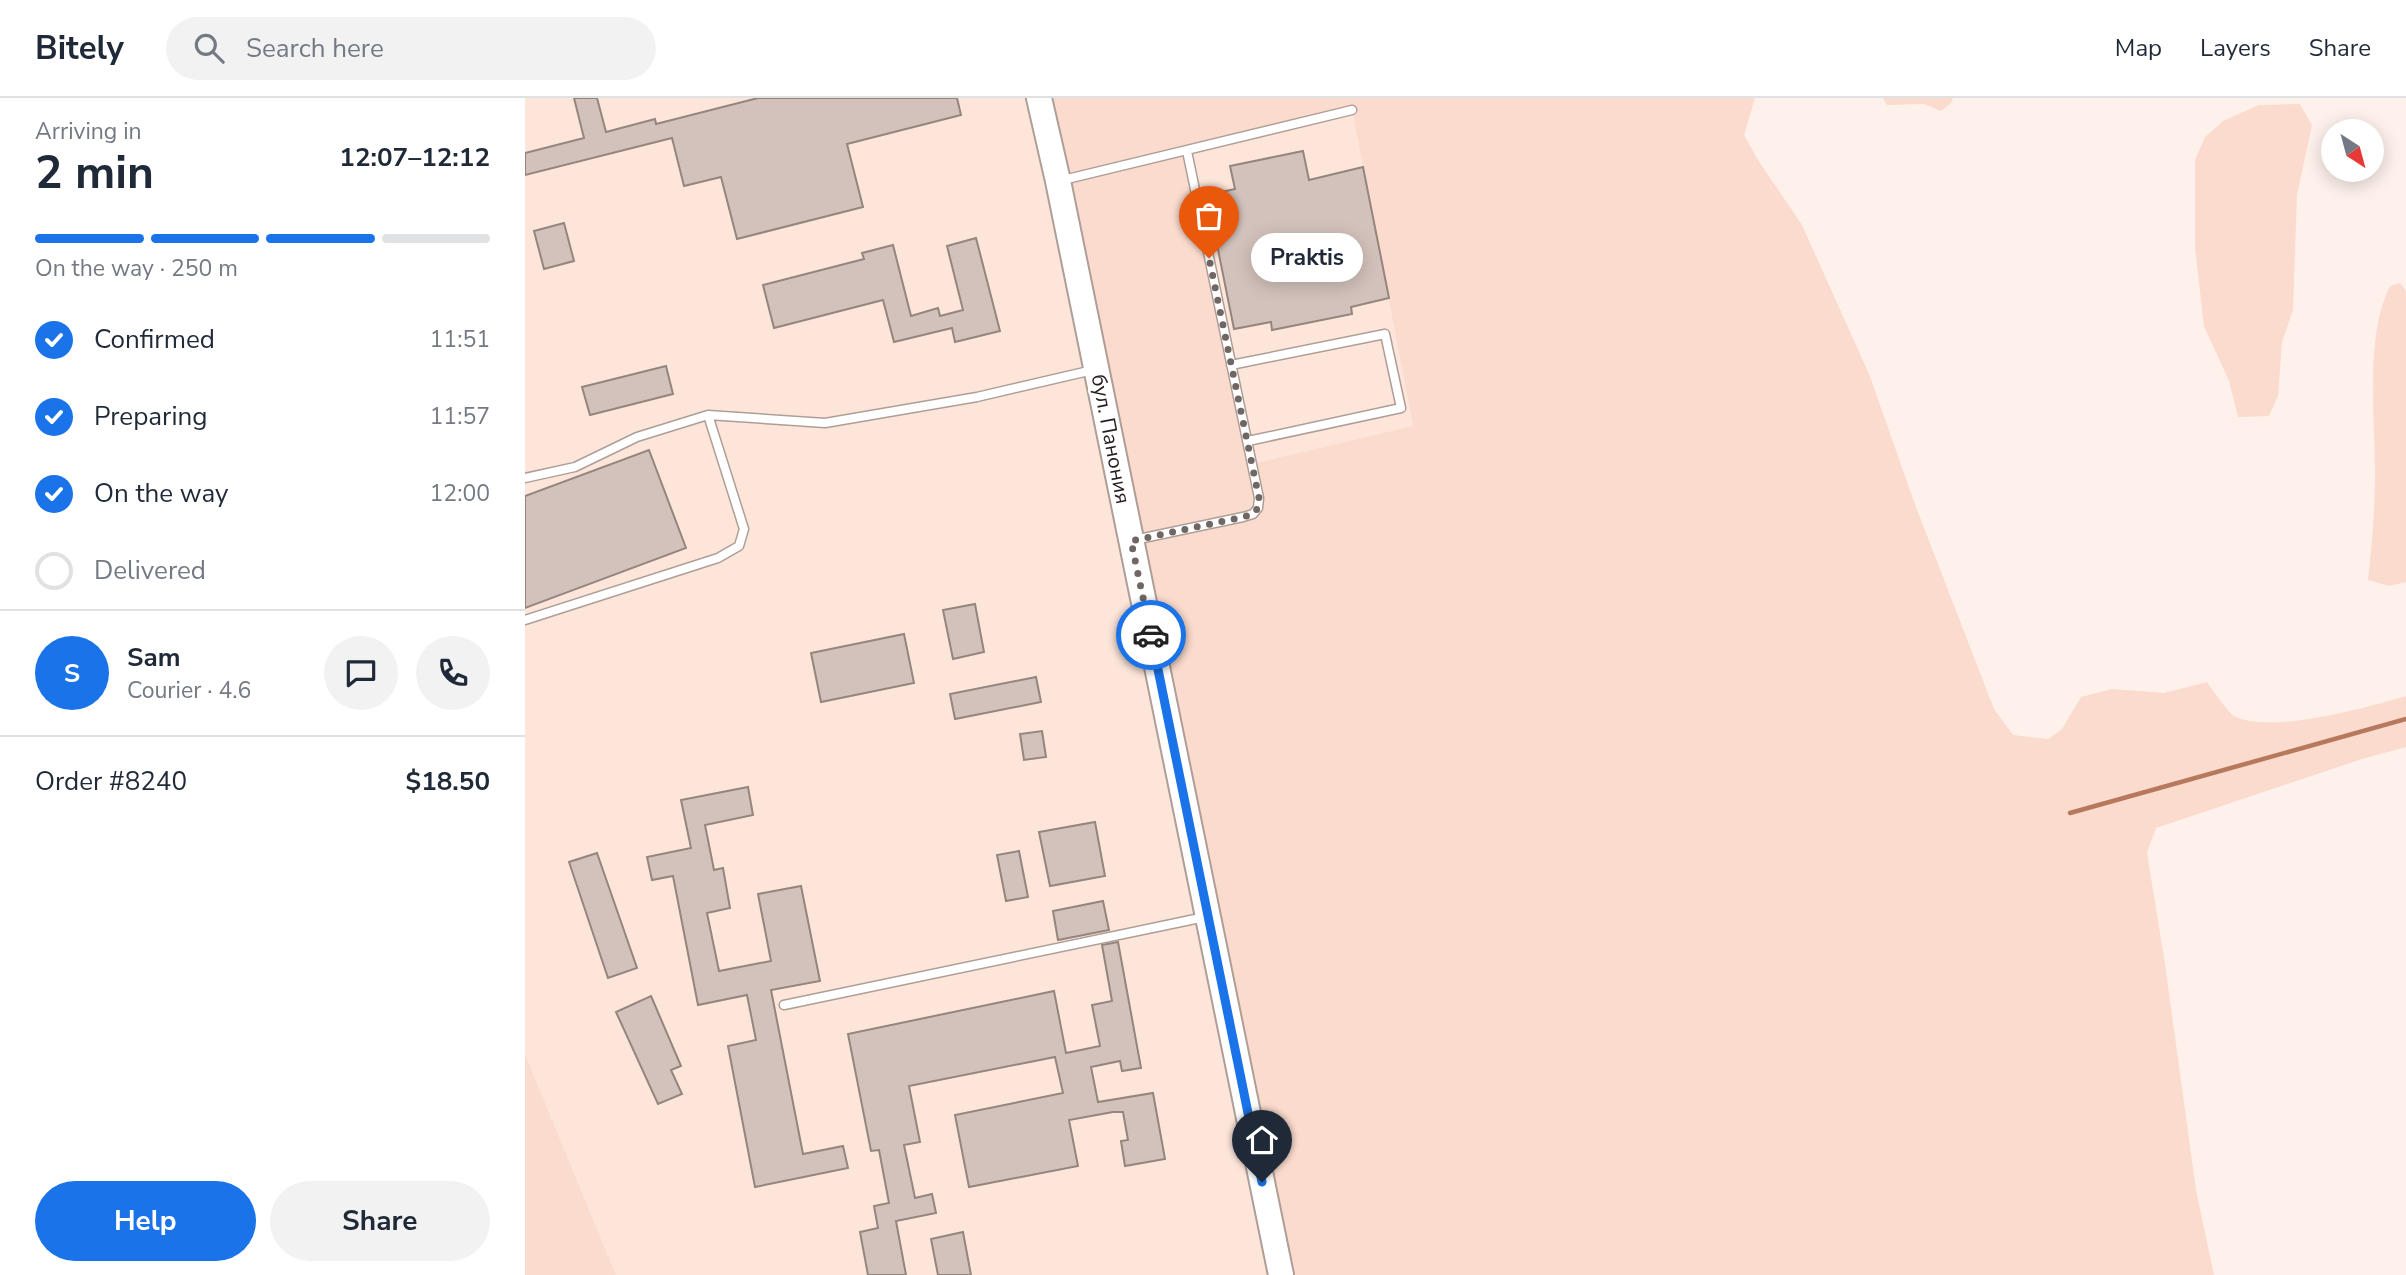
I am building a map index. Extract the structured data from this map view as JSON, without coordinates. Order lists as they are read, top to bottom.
{
  "streets": {
    "main road": ["бул. Панония"]
  },
  "places": ["Praktis"],
  "north": "bottom right",
  "page": {
    "header": "Bitely",
    "search": "Search here",
    "nav": ["Map", "Layers", "Share"],
    "heading": ["2 min", "Arriving in", "12:07–12:12"],
    "panel": [
      "Sam",
      "Courier · 4.6",
      "Order #8240",
      "$18.50"
    ],
    "bar": "On the way · 250 m",
    "bubble": "Praktis",
    "list": [
      ["Confirmed", "11:51"],
      ["Preparing", "11:57"],
      ["On the way", "12:00"],
      "Delivered"
    ],
    "round": "S",
    "buttons": ["Help", "Share"]
  }
}
